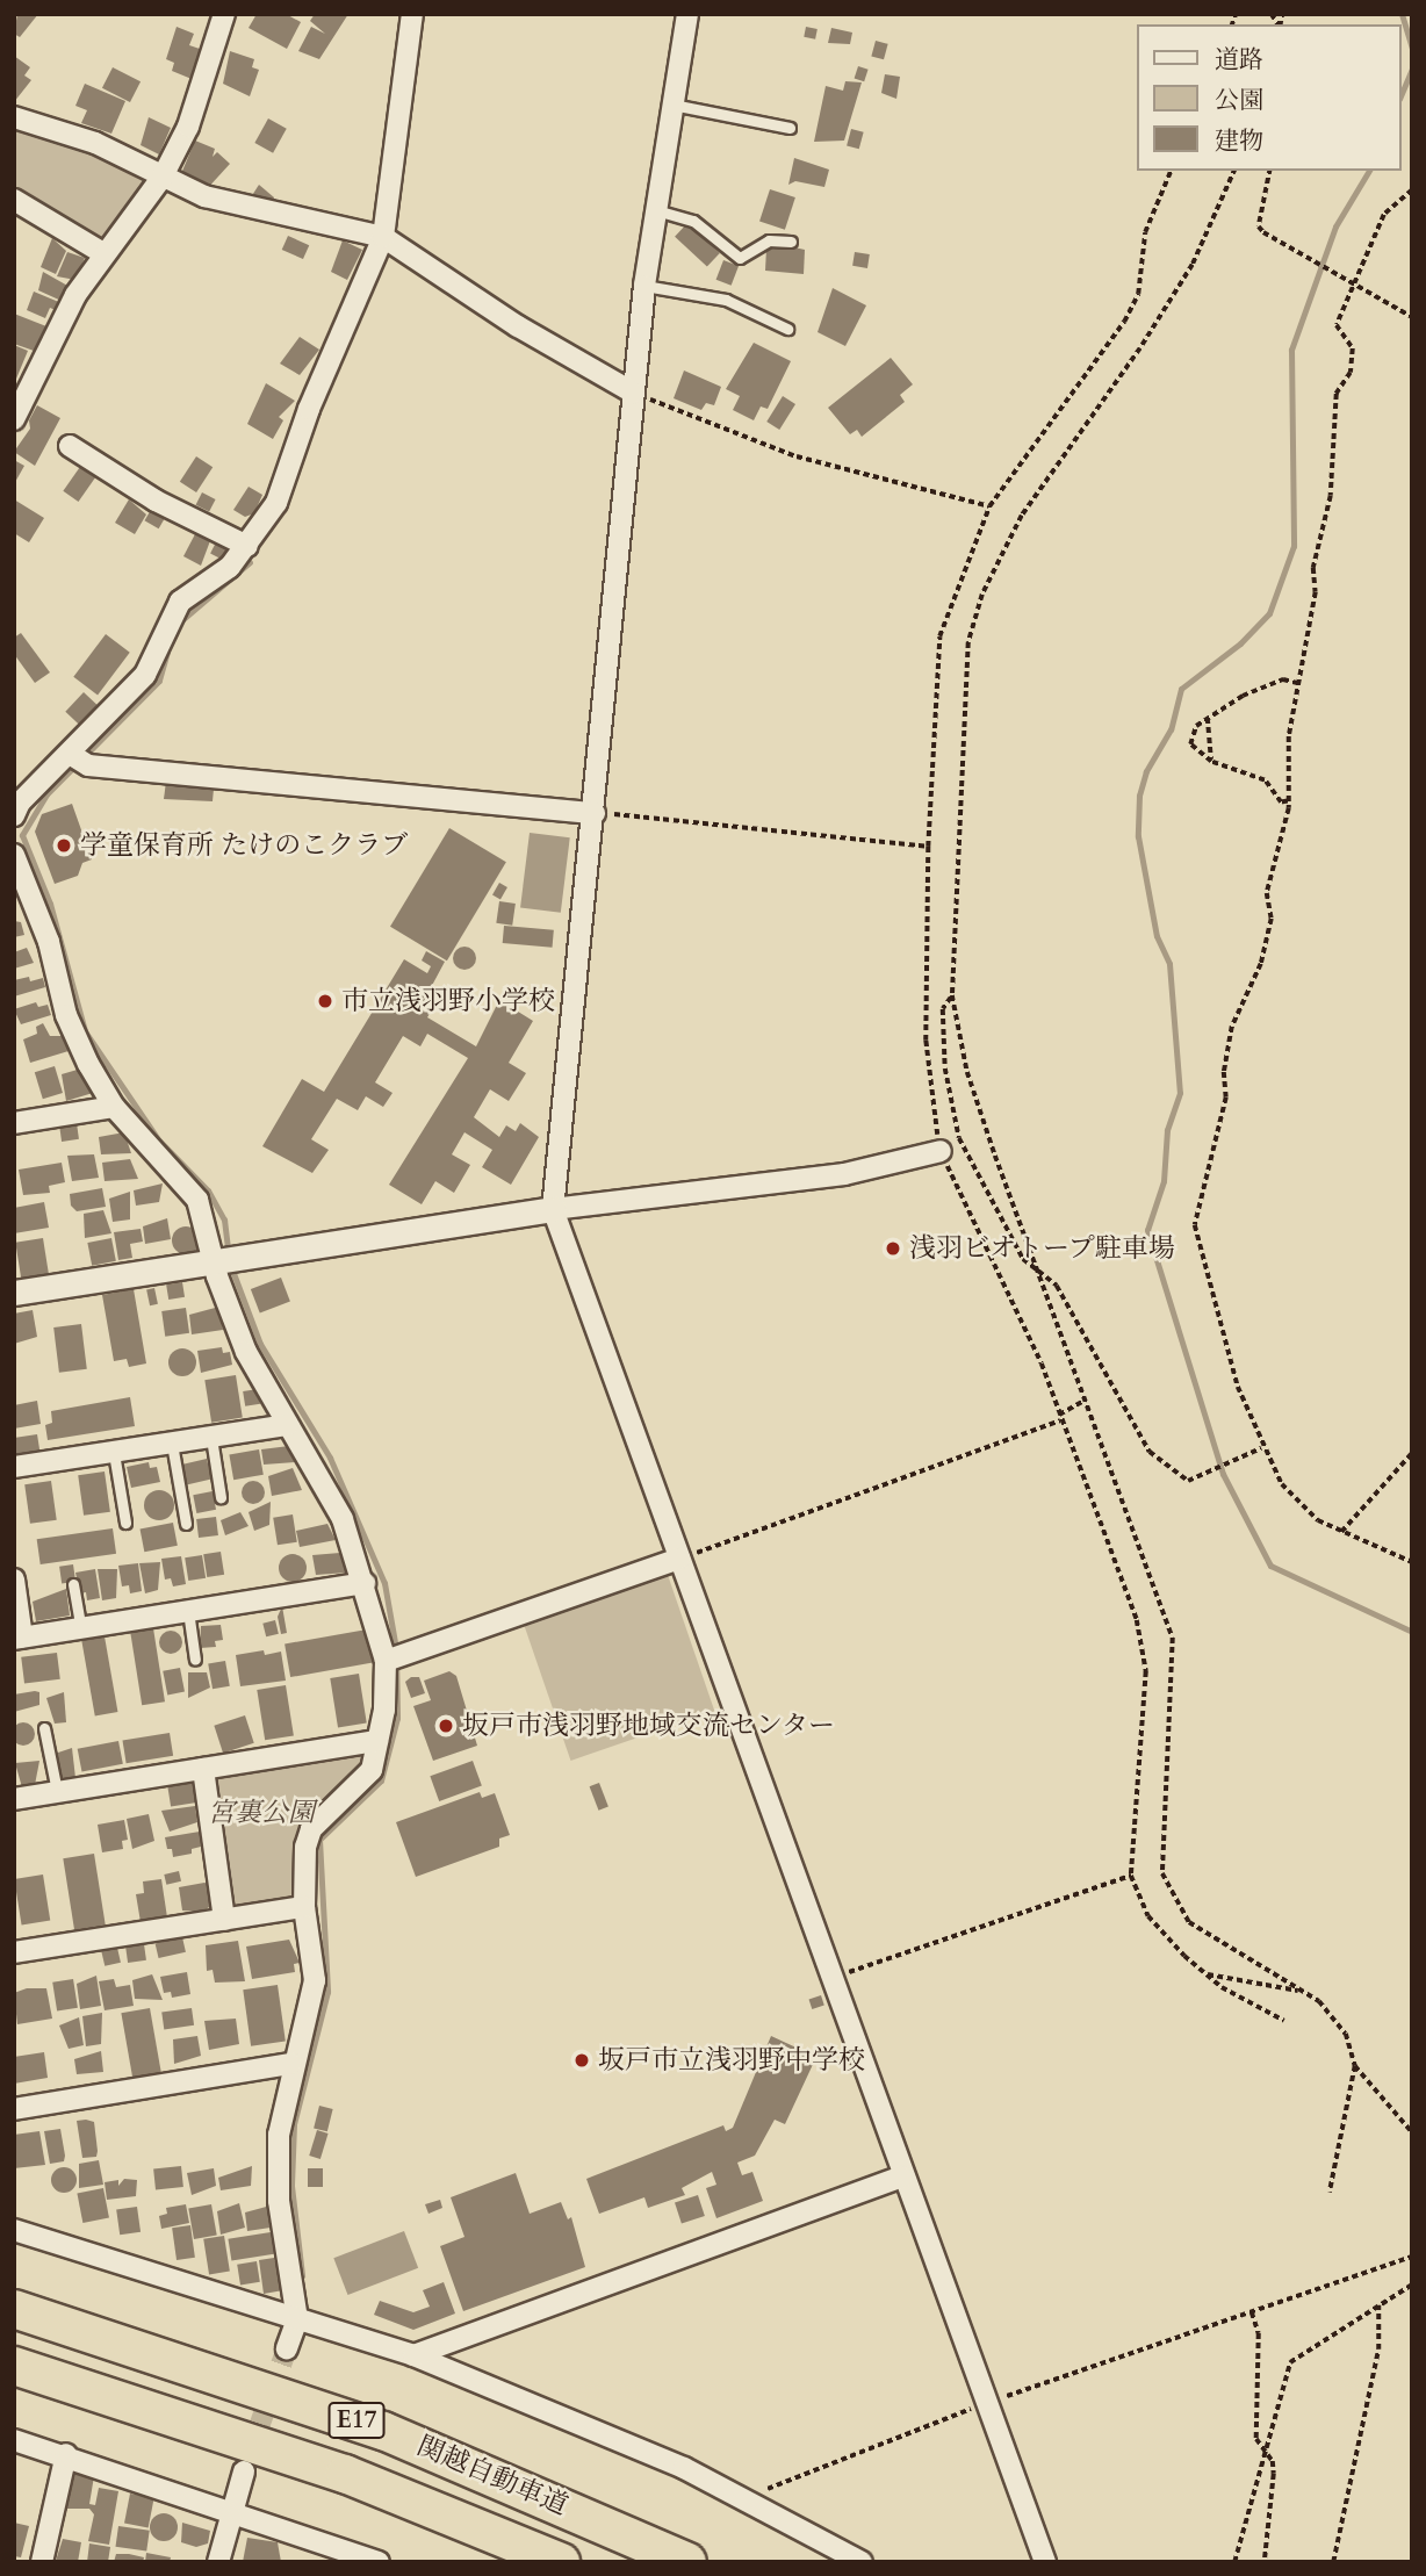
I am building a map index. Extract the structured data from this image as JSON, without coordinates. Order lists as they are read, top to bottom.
{
  "streets": {
    "highway": ["E17", "関越自動車道"]
  },
  "parks": ["宮裏公園"],
  "places": [
    "学童保育所 たけのこクラブ",
    "市立浅羽野小学校",
    "浅羽ビオトープ駐車場",
    "坂戸市浅羽野地域交流センター",
    "坂戸市立浅羽野中学校"
  ],
  "legend": ["道路", "公園", "建物"]
}
